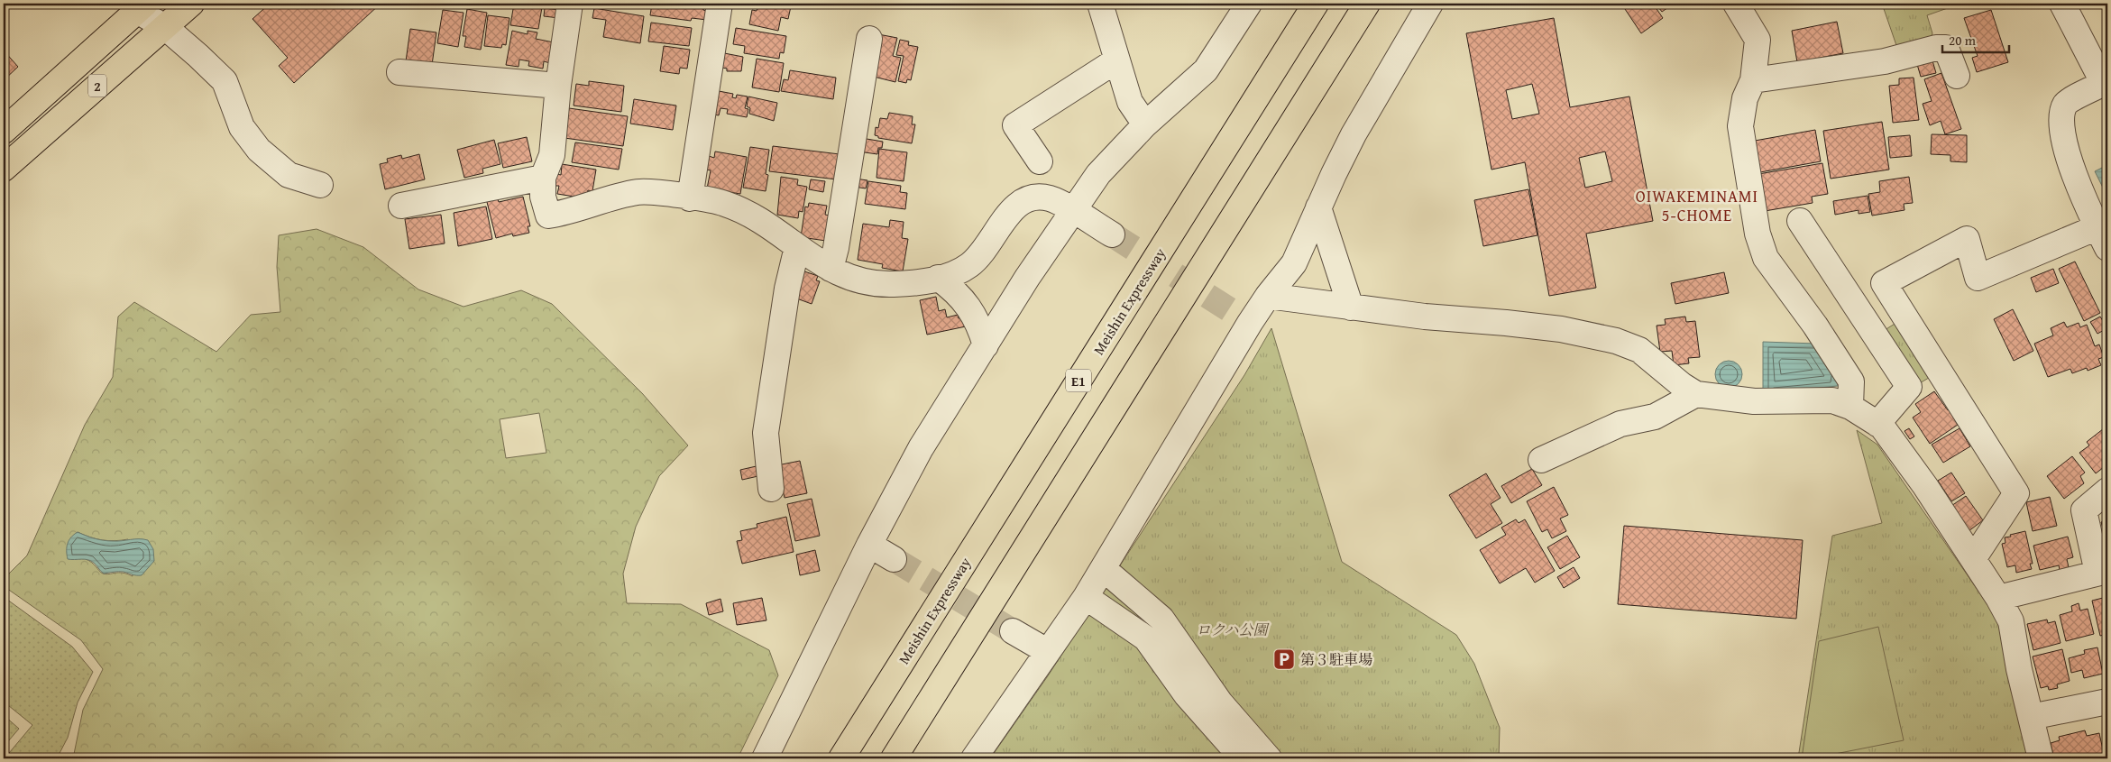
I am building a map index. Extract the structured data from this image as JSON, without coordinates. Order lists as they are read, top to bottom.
{
  "streets": {
    "main road": ["2", "Meishin Expressway", "E1"]
  },
  "districts": ["OIWAKEMINAMI 5-CHOME"],
  "parks": ["ロクハ公園"],
  "places": {
    "parking": ["第３駐車場"]
  },
  "scale_bar": "20 m"
}
